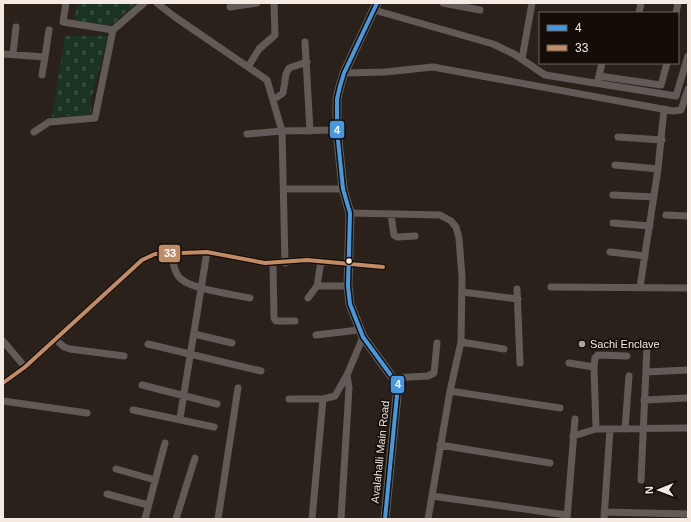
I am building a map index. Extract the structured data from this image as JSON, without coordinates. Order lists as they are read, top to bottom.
{
  "streets": {
    "main road": ["Avalahalli Main Road"]
  },
  "places": ["Sachi Enclave"],
  "lines": ["transit line 4", "transit line 33"],
  "legend": ["4", "33"],
  "north": "left"
}
